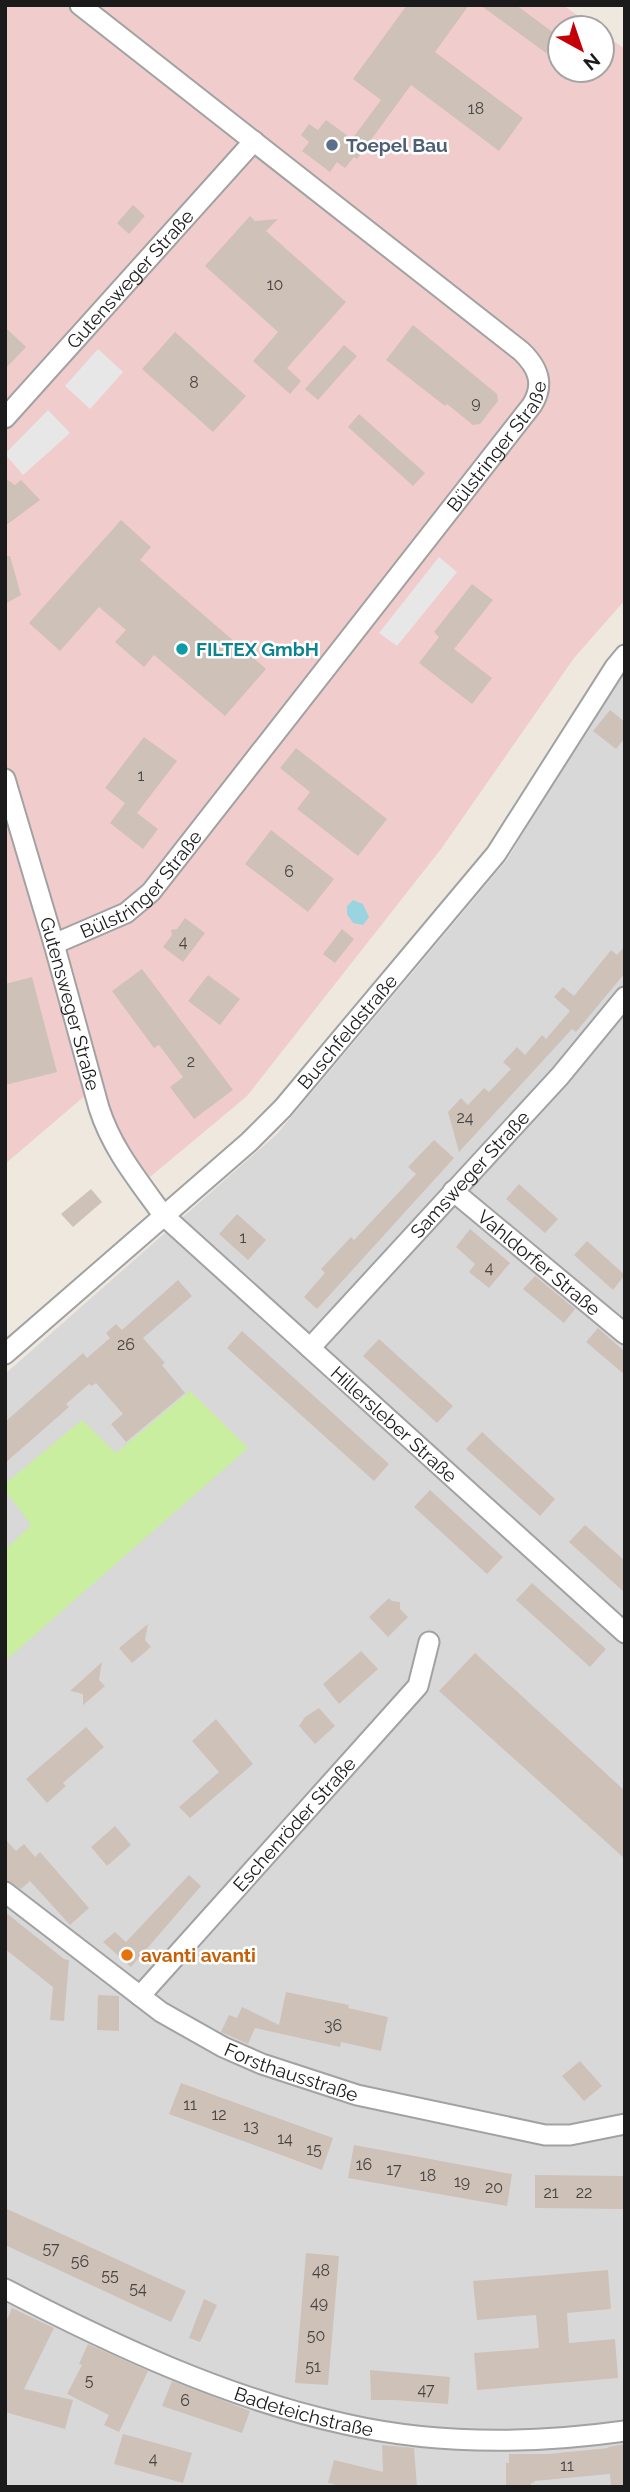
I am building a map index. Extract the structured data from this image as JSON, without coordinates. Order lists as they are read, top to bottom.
{
  "streets": {
    "street": [
      "Gutensweger Straße",
      "Bülstringer Straße",
      "Buschfeldstraße",
      "Samsweger Straße",
      "Vahldorfer Straße",
      "Hillersleber Straße",
      "Eschenröder Straße",
      "Forsthausstraße",
      "Badeteichstraße"
    ]
  },
  "crossings": [
    ["Gutensweger Straße", "Bülstringer Straße"],
    ["Gutensweger Straße", "Buschfeldstraße"],
    ["Gutensweger Straße", "Hillersleber Straße"],
    ["Buschfeldstraße", "Hillersleber Straße"],
    ["Samsweger Straße", "Vahldorfer Straße"],
    ["Samsweger Straße", "Hillersleber Straße"],
    ["Eschenröder Straße", "Forsthausstraße"]
  ],
  "places": ["Toepel Bau", "FILTEX GmbH", "avanti avanti"],
  "house_numbers": [
    "18",
    "10",
    "8",
    "9",
    "1",
    "6",
    "4",
    "2",
    "24",
    "1",
    "4",
    "26",
    "36",
    "11",
    "12",
    "13",
    "14",
    "15",
    "16",
    "17",
    "18",
    "19",
    "20",
    "21",
    "22",
    "57",
    "56",
    "48",
    "55",
    "54",
    "49",
    "50",
    "51",
    "5",
    "47",
    "6",
    "4",
    "11"
  ],
  "north": "bottom right"
}
